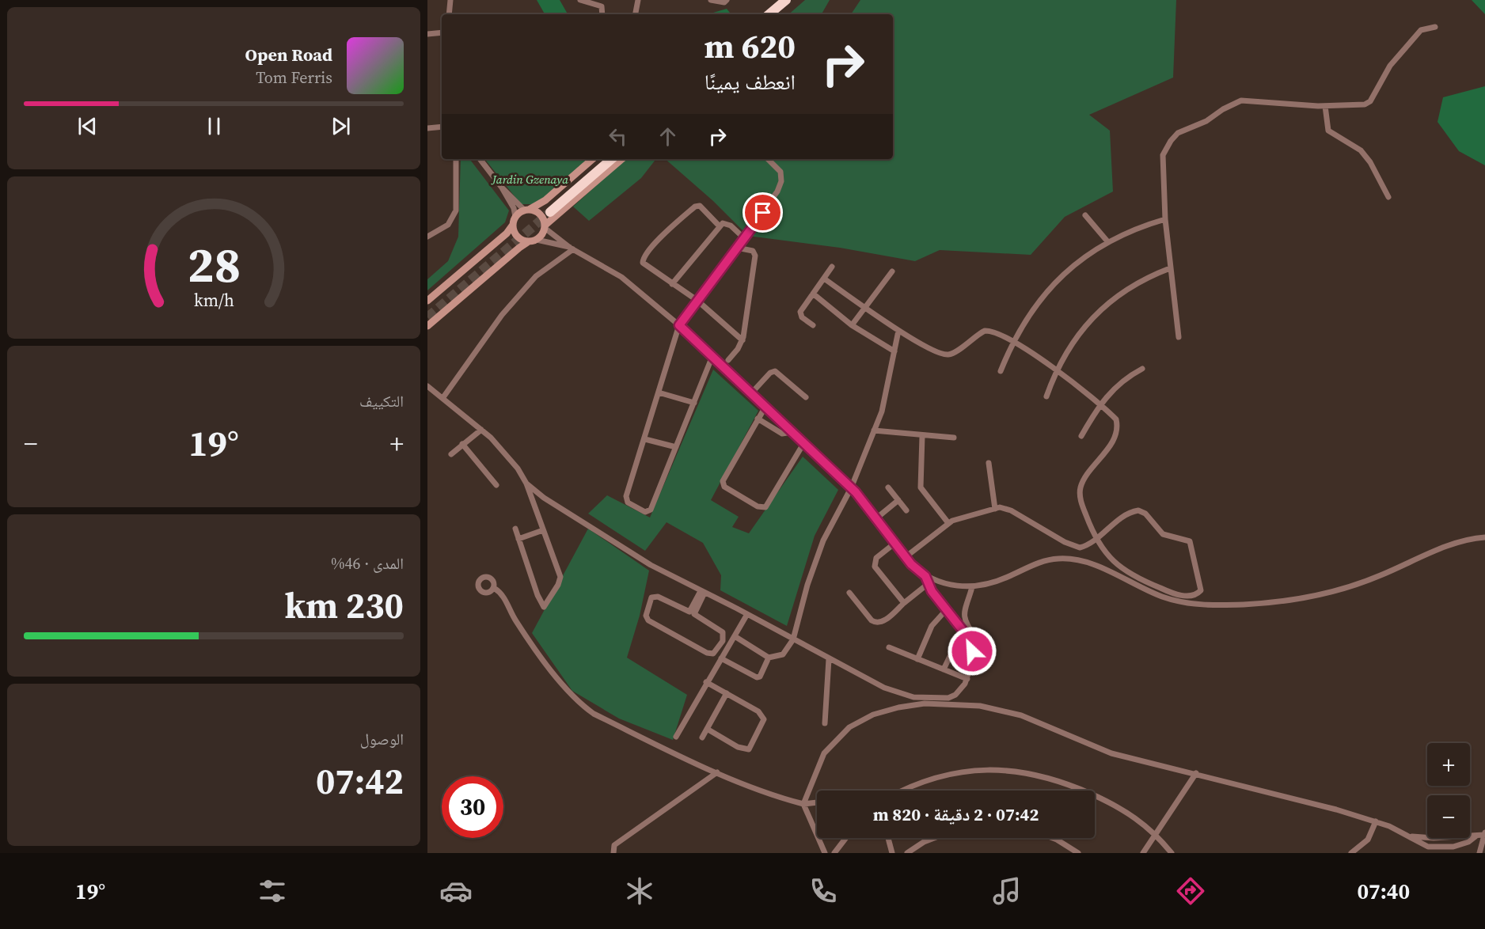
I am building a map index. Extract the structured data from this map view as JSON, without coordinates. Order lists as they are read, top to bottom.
{
  "parks": ["Jardin Gzenaya"],
  "page": {
    "turn": ["620 m", "انعطف يمينًا"],
    "song": ["Open Road", "Tom Ferris"],
    "tile": [
      "التكييف",
      ["المدى · 46%", "230 km"],
      ["الوصول", "07:42"]
    ],
    "heat": ["−", "19°", "+"],
    "map_buttons": ["+", "−"],
    "limit": "30",
    "trip": "07:42 · 2 دقيقة · 820 m",
    "tabs": ["07:40", "19°"],
    "gauge": ["28", "km/h"]
  }
}
